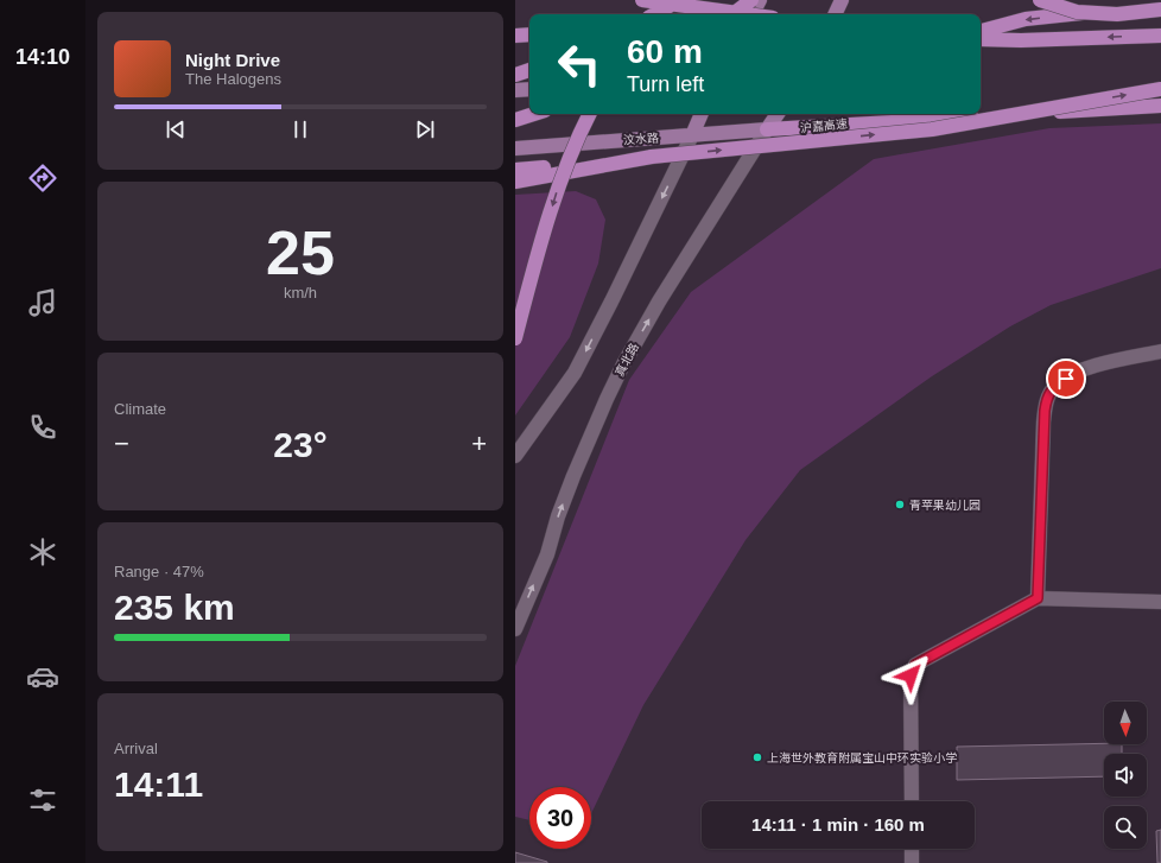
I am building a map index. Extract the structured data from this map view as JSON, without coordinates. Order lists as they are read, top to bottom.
{
  "streets": {
    "highway": ["沪嘉高速"],
    "main road": ["汶水路", "真北路"]
  },
  "crossings": [
    ["汶水路", "真北路"]
  ],
  "one_way": ["真北路"],
  "places": ["青苹果幼儿园", "上海世外教育附属宝山中环实验小学"],
  "north": "bottom",
  "page": {
    "tabs": "14:10",
    "turn": ["60 m", "Turn left"],
    "song": ["Night Drive", "The Halogens"],
    "tile": [
      ["25", "km/h"],
      "Climate",
      ["Range · 47%", "235 km"],
      ["Arrival", "14:11"]
    ],
    "heat": ["−", "23°", "+"],
    "limit": "30",
    "trip": "14:11 · 1 min · 160 m"
  }
}
